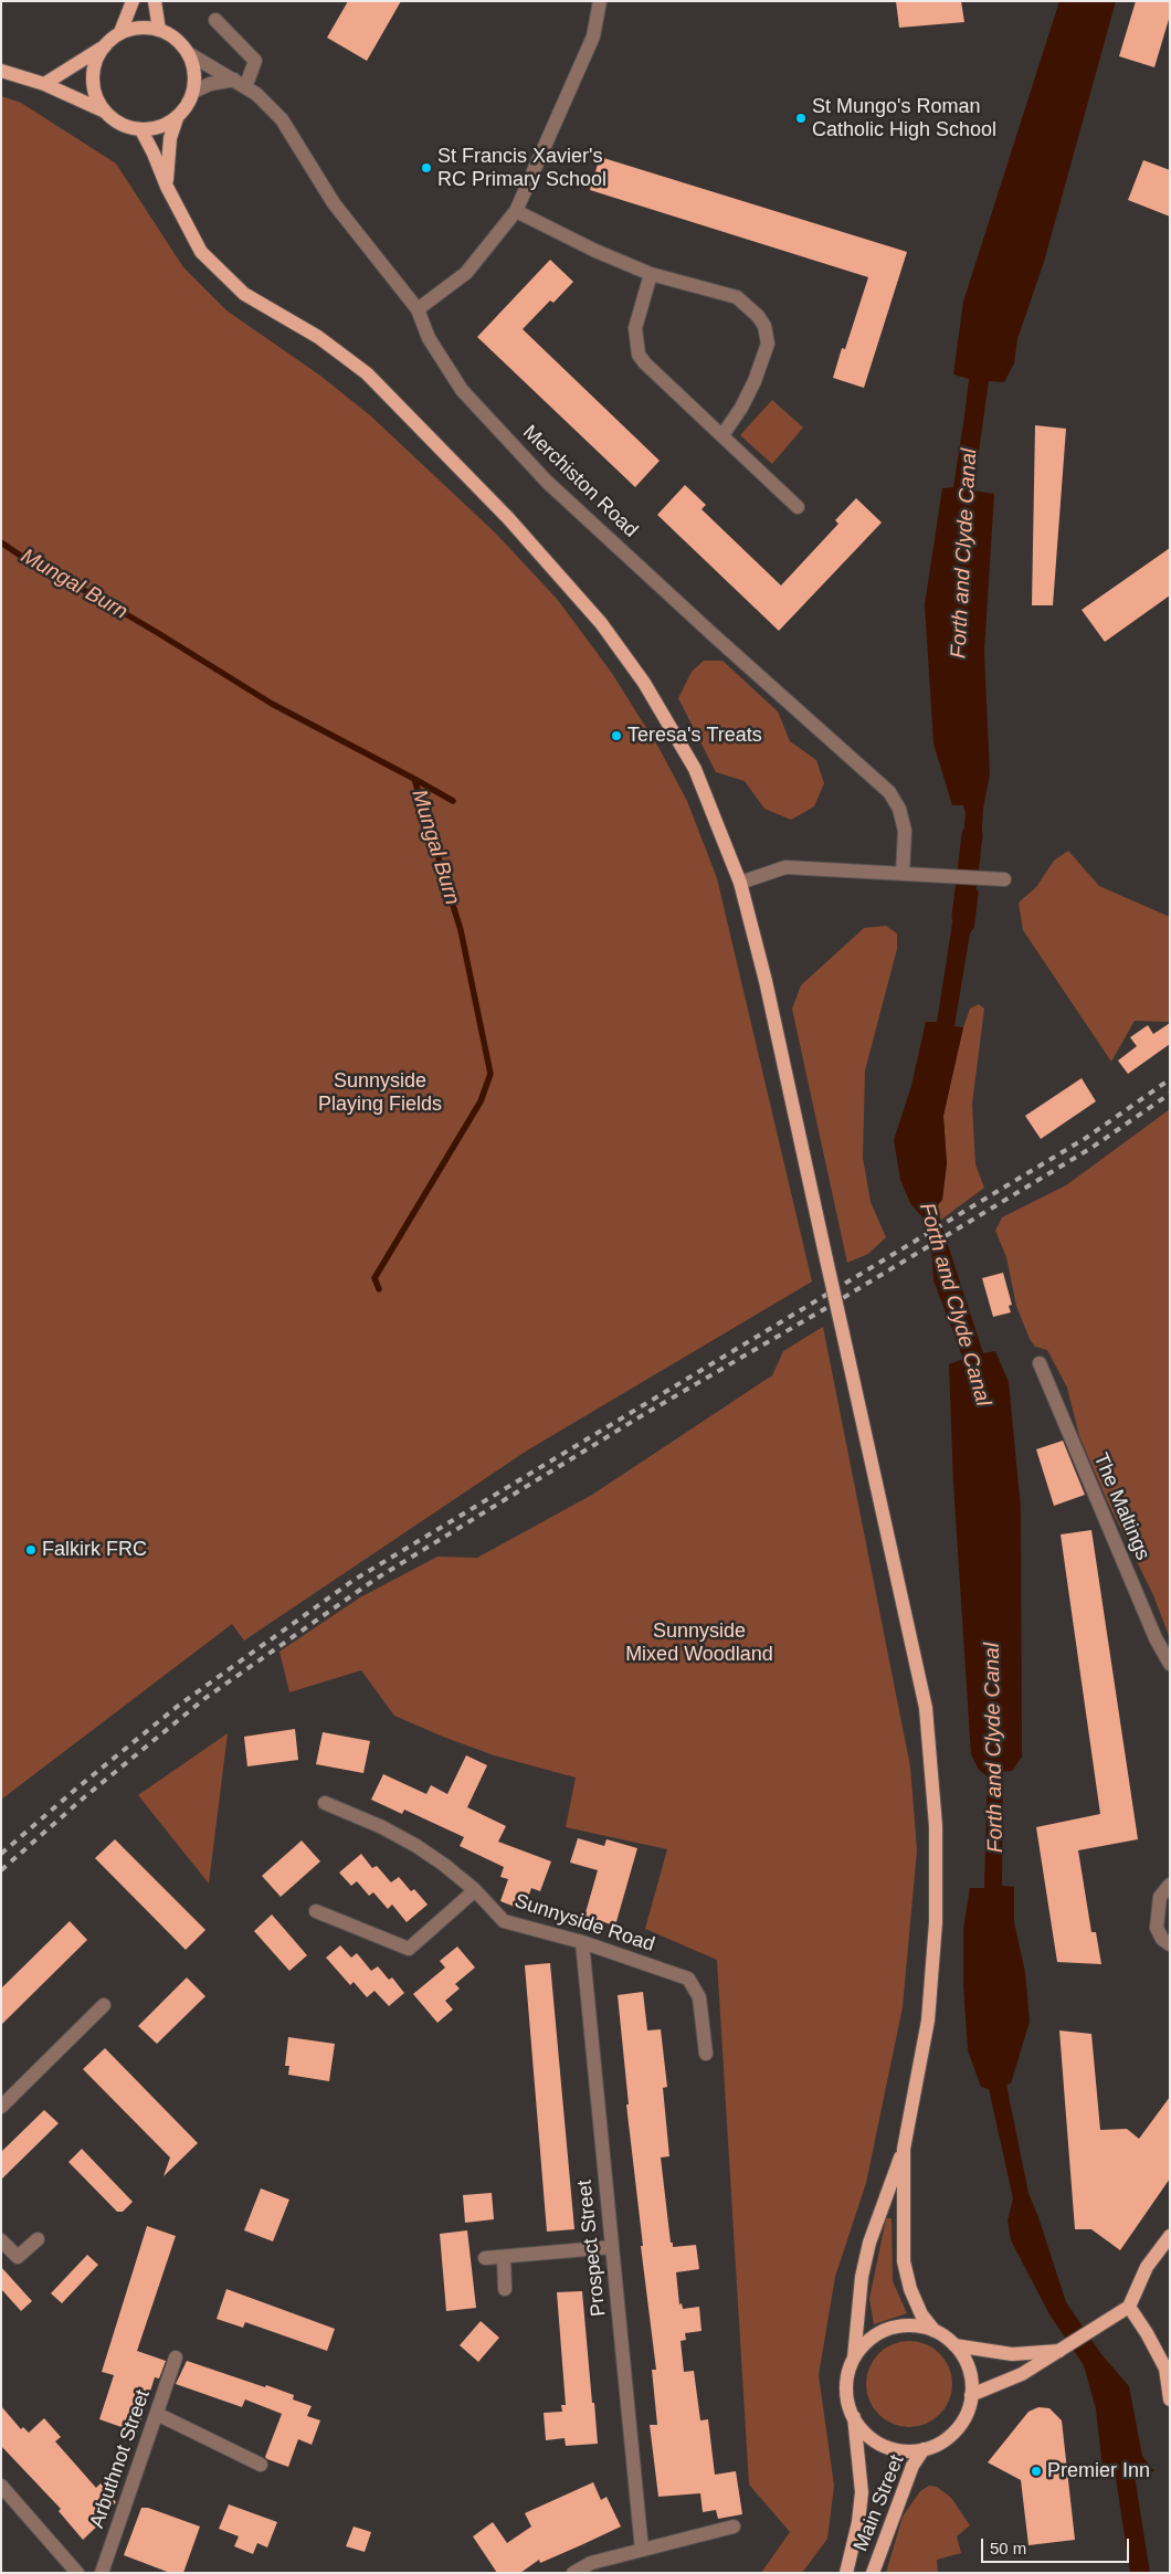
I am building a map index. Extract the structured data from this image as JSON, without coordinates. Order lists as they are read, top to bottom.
{
  "streets": {
    "main road": ["Main Street"],
    "street": [
      "Merchiston Road",
      "The Maltings",
      "Sunnyside Road",
      "Prospect Street",
      "Arbuthnot Street"
    ]
  },
  "crossings": [
    ["Sunnyside Road", "Prospect Street"]
  ],
  "water": ["Forth and Clyde Canal", "Mungal Burn"],
  "parks": ["Sunnyside Playing Fields", "Sunnyside Mixed Woodland"],
  "places": [
    "St Mungo's Roman Catholic High School",
    "St Francis Xavier's RC Primary School",
    "Teresa's Treats",
    "Falkirk FRC",
    "Premier Inn"
  ],
  "scale_bar": "50 m"
}
